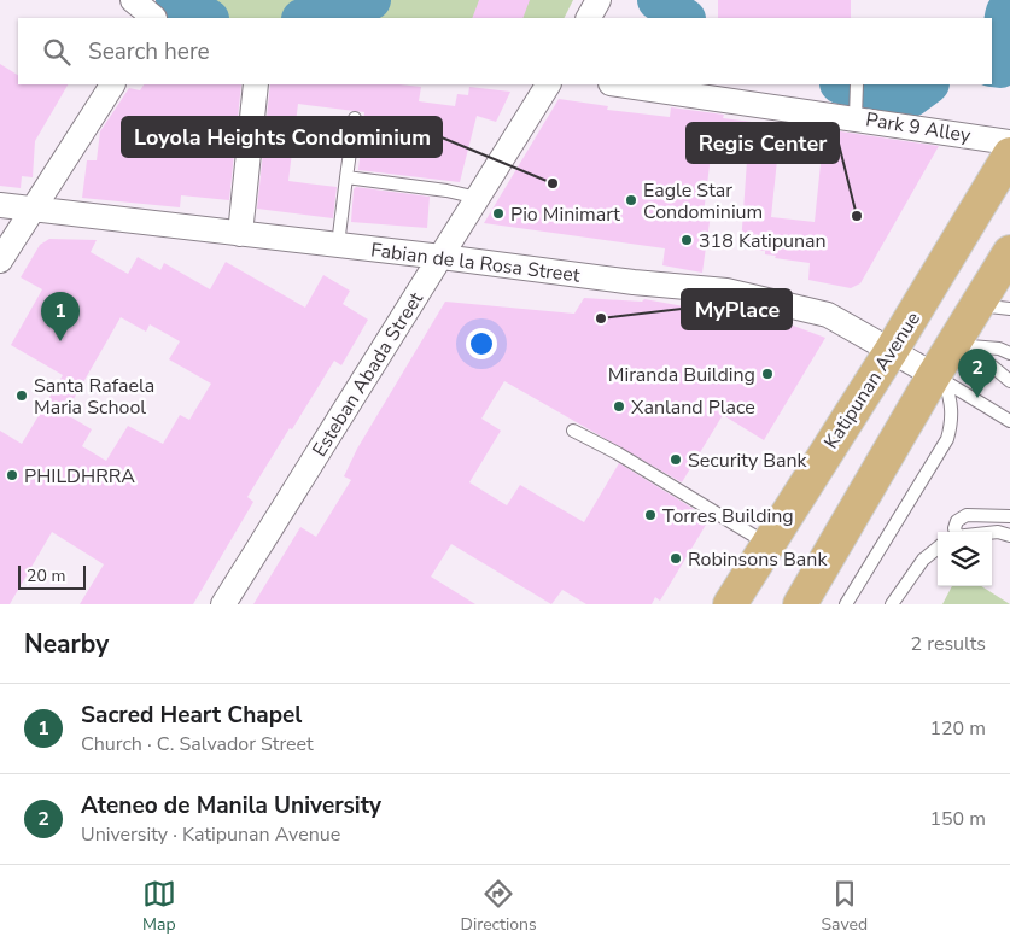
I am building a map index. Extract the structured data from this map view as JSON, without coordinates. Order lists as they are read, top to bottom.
{
  "streets": {
    "main road": ["Katipunan Avenue"],
    "street": ["Park 9 Alley", "Fabian de la Rosa Street", "Esteban Abada Street"]
  },
  "crossings": [
    ["Fabian de la Rosa Street", "Esteban Abada Street"],
    ["Fabian de la Rosa Street", "Katipunan Avenue"]
  ],
  "places": [
    "Loyola Heights Condominium",
    "Eagle Star Condominium",
    "Pio Minimart",
    "Regis Center",
    "318 Katipunan",
    "MyPlace",
    "Miranda Building",
    "Santa Rafaela Maria School",
    "Xanland Place",
    "Security Bank",
    "PHILDHRRA",
    "Torres Building",
    "Robinsons Bank"
  ],
  "scale_bar": "20 m",
  "page": {
    "search": "Search here",
    "pins": ["1", "2"],
    "scale": "20 m",
    "heading": ["Nearby", "2 results"],
    "list": [
      {
        "mark": "1",
        "name": "Sacred Heart Chapel",
        "note": "Church · C. Salvador Street",
        "value": "120 m"
      },
      {
        "mark": "2",
        "name": "Ateneo de Manila University",
        "note": "University · Katipunan Avenue",
        "value": "150 m"
      }
    ],
    "nav": ["Map", "Directions", "Saved"]
  }
}
